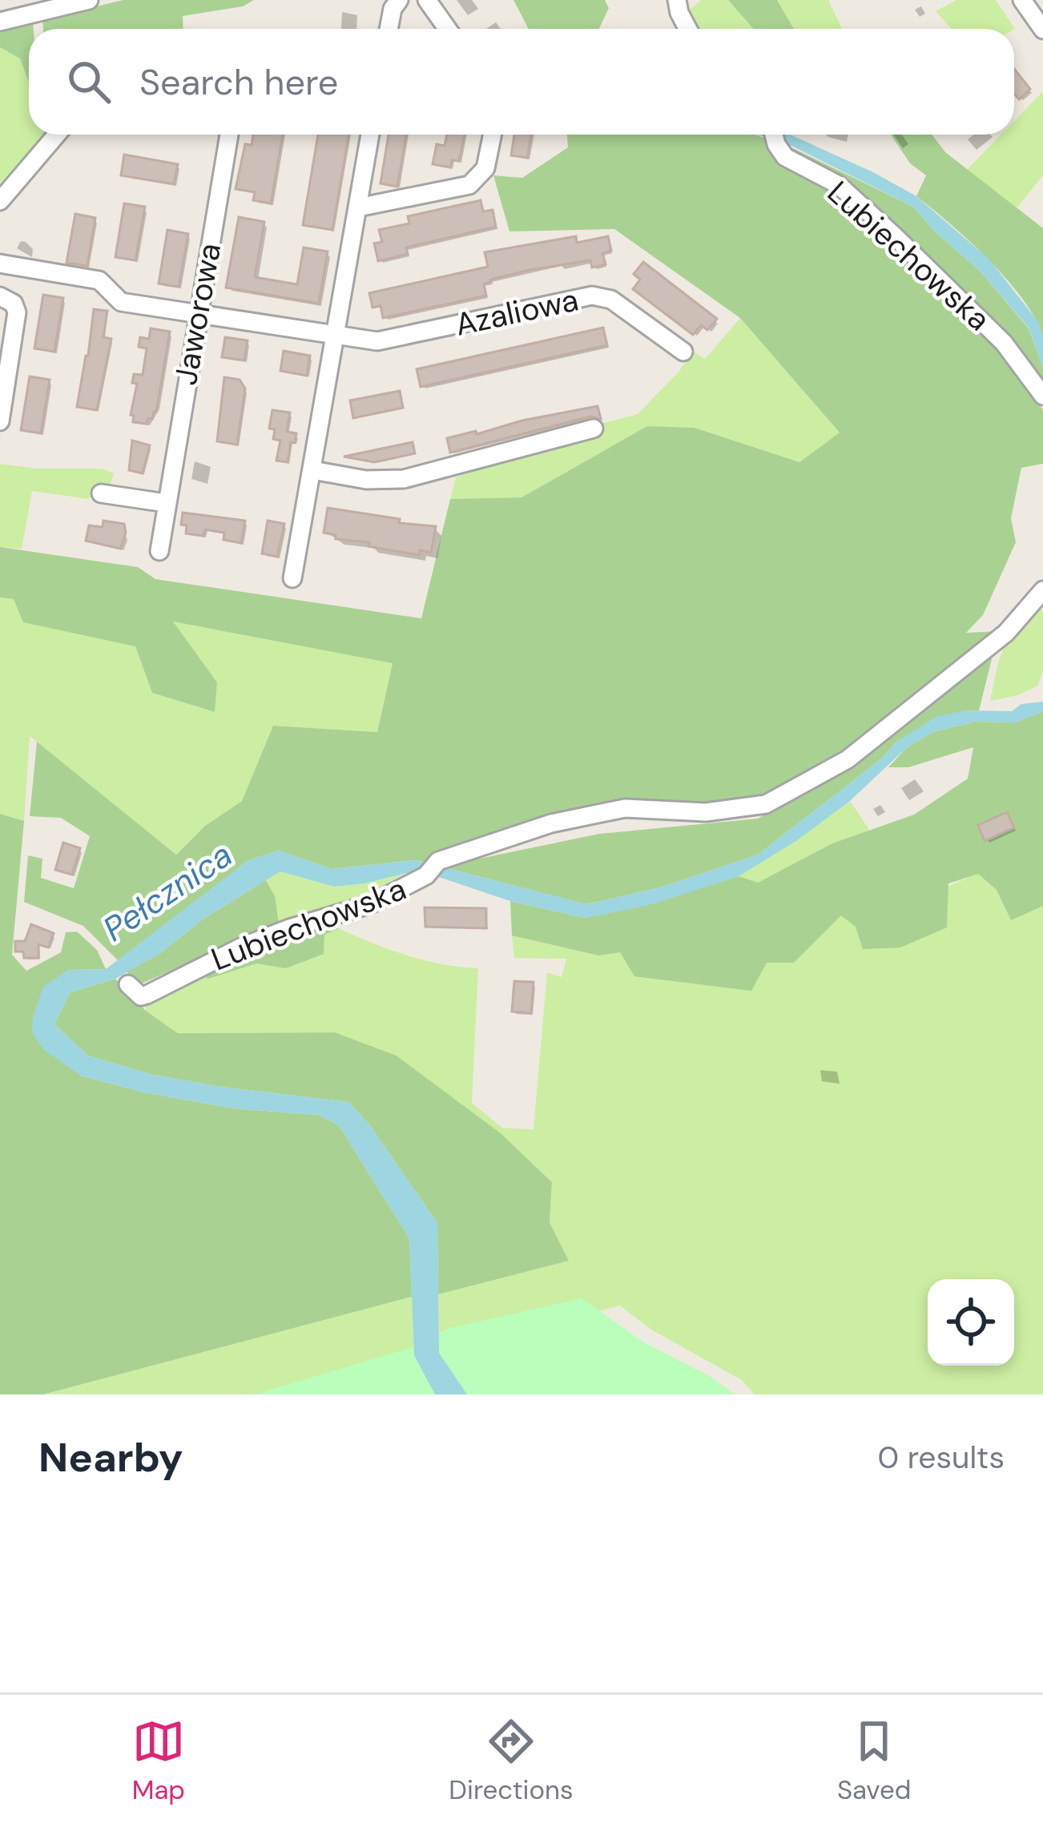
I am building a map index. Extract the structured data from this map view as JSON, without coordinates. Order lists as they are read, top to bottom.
{
  "streets": {
    "street": ["Lubiechowska", "Azaliowa", "Jaworowa"]
  },
  "crossings": [
    ["Azaliowa", "Jaworowa"]
  ],
  "water": ["Pełcznica"],
  "page": {
    "search": "Search here",
    "heading": ["Nearby", "0 results"],
    "nav": ["Map", "Directions", "Saved"]
  }
}
